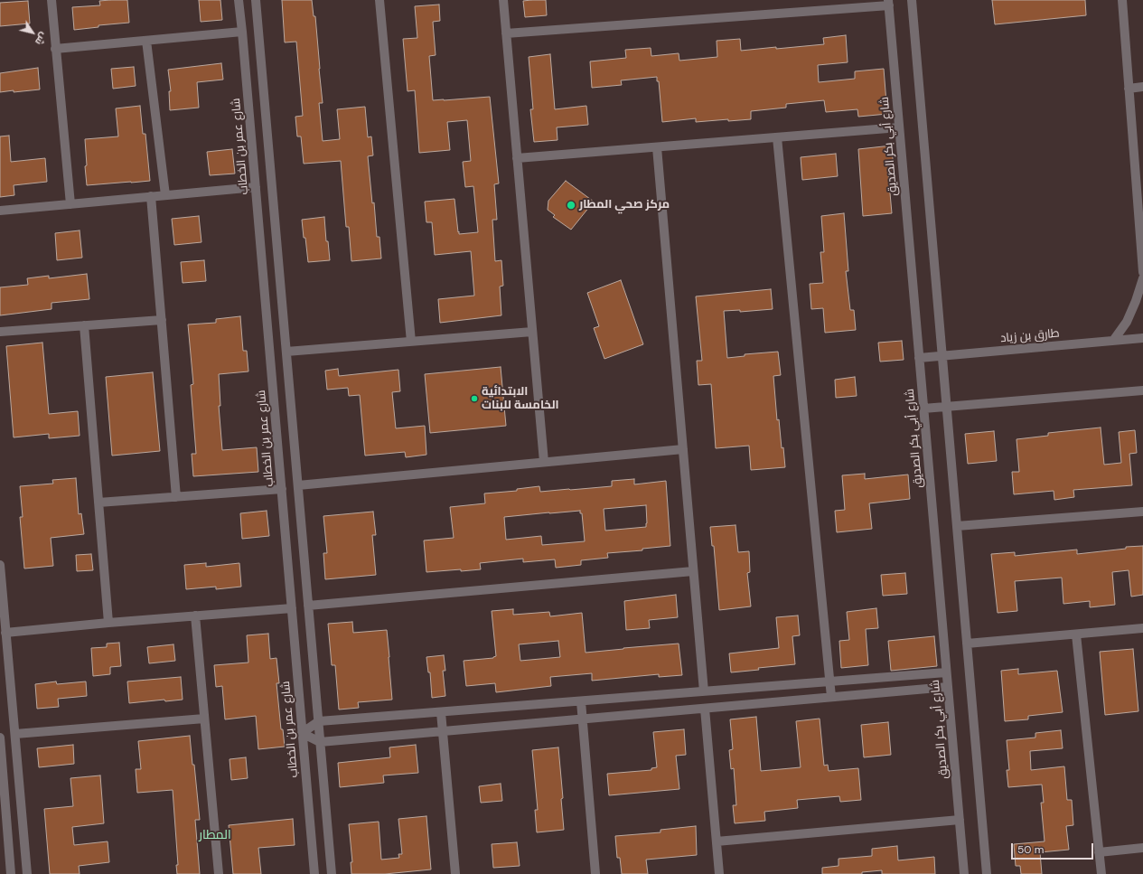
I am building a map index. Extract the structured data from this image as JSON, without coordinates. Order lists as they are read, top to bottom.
{
  "streets": {
    "street": ["شارع عمر بن الخطاب", "شارع أبي بكر الصديق", "طارق بن زياد"]
  },
  "crossings": [
    ["شارع أبي بكر الصديق", "طارق بن زياد"]
  ],
  "districts": ["المطار"],
  "places": ["مركز صحي المطار", "الابتدائية الخامسة للبنات"],
  "scale_bar": "50 m",
  "north": "bottom right"
}
